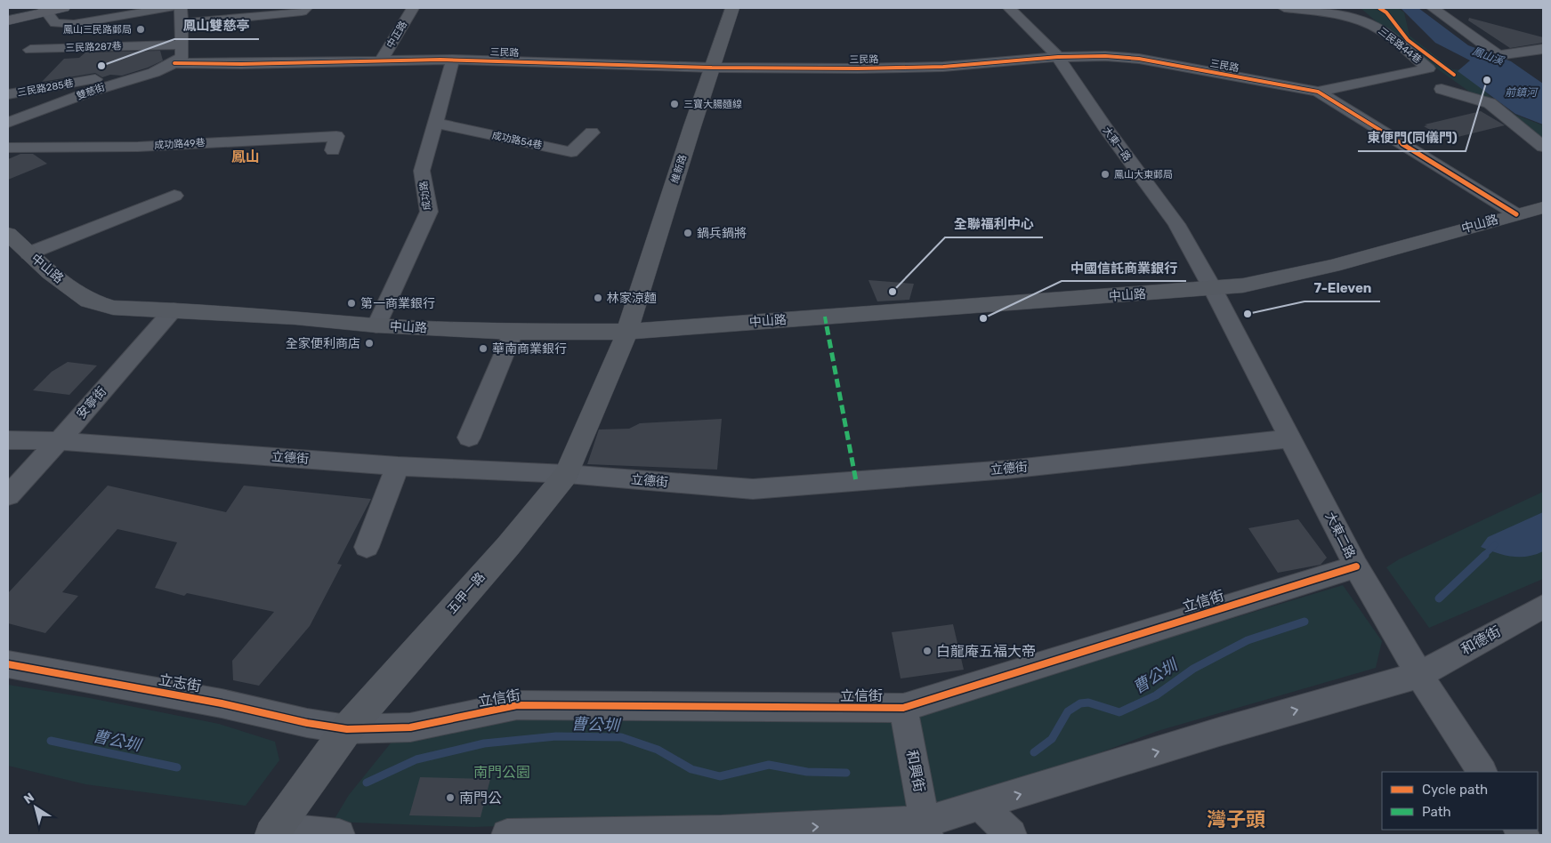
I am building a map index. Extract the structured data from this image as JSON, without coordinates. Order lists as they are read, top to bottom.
{
  "streets": {
    "main road": ["維新路", "中山路", "五甲一路"],
    "street": [
      "中正路",
      "三民路44巷",
      "三民路287巷",
      "三民路",
      "三民路285巷",
      "雙慈街",
      "成功路54巷",
      "成功路49巷",
      "大東一路",
      "成功路",
      "安寧街",
      "立德街",
      "大東二路",
      "立信街",
      "和德街",
      "立志街",
      "和興街"
    ]
  },
  "crossings": [
    ["中正路", "三民路"],
    ["三民路44巷", "三民路"],
    ["三民路", "雙慈街"],
    ["三民路", "大東一路"],
    ["三民路", "維新路"],
    ["三民路", "成功路"],
    ["三民路", "中山路"],
    ["三民路285巷", "雙慈街"],
    ["成功路54巷", "成功路"],
    ["大東一路", "中山路"],
    ["大東一路", "大東二路"],
    ["維新路", "中山路"],
    ["維新路", "五甲一路"],
    ["成功路", "中山路"],
    ["中山路", "安寧街"],
    ["中山路", "大東二路"],
    ["中山路", "五甲一路"],
    ["安寧街", "立德街"],
    ["立德街", "大東二路"],
    ["立德街", "五甲一路"],
    ["大東二路", "立信街"],
    ["大東二路", "和德街"],
    ["五甲一路", "立信街"],
    ["五甲一路", "立志街"],
    ["立信街", "立志街"],
    ["立信街", "和興街"]
  ],
  "districts": ["鳳山", "灣子頭"],
  "water": ["鳳山溪", "前鎮河", "曹公圳"],
  "parks": ["南門公園"],
  "places": [
    "鳳山三民路郵局",
    "鳳山雙慈亭",
    "東便門(同儀門)",
    "三寶大腸麵線",
    "鳳山大東郵局",
    "鍋兵鍋將",
    "全聯福利中心",
    "林家涼麵",
    "第一商業銀行",
    "7-Eleven",
    "中國信託商業銀行",
    "全家便利商店",
    "華南商業銀行",
    "白龍庵五福大帝",
    "南門公"
  ],
  "legend": ["Cycle path", "Path"],
  "north": "top left"
}
